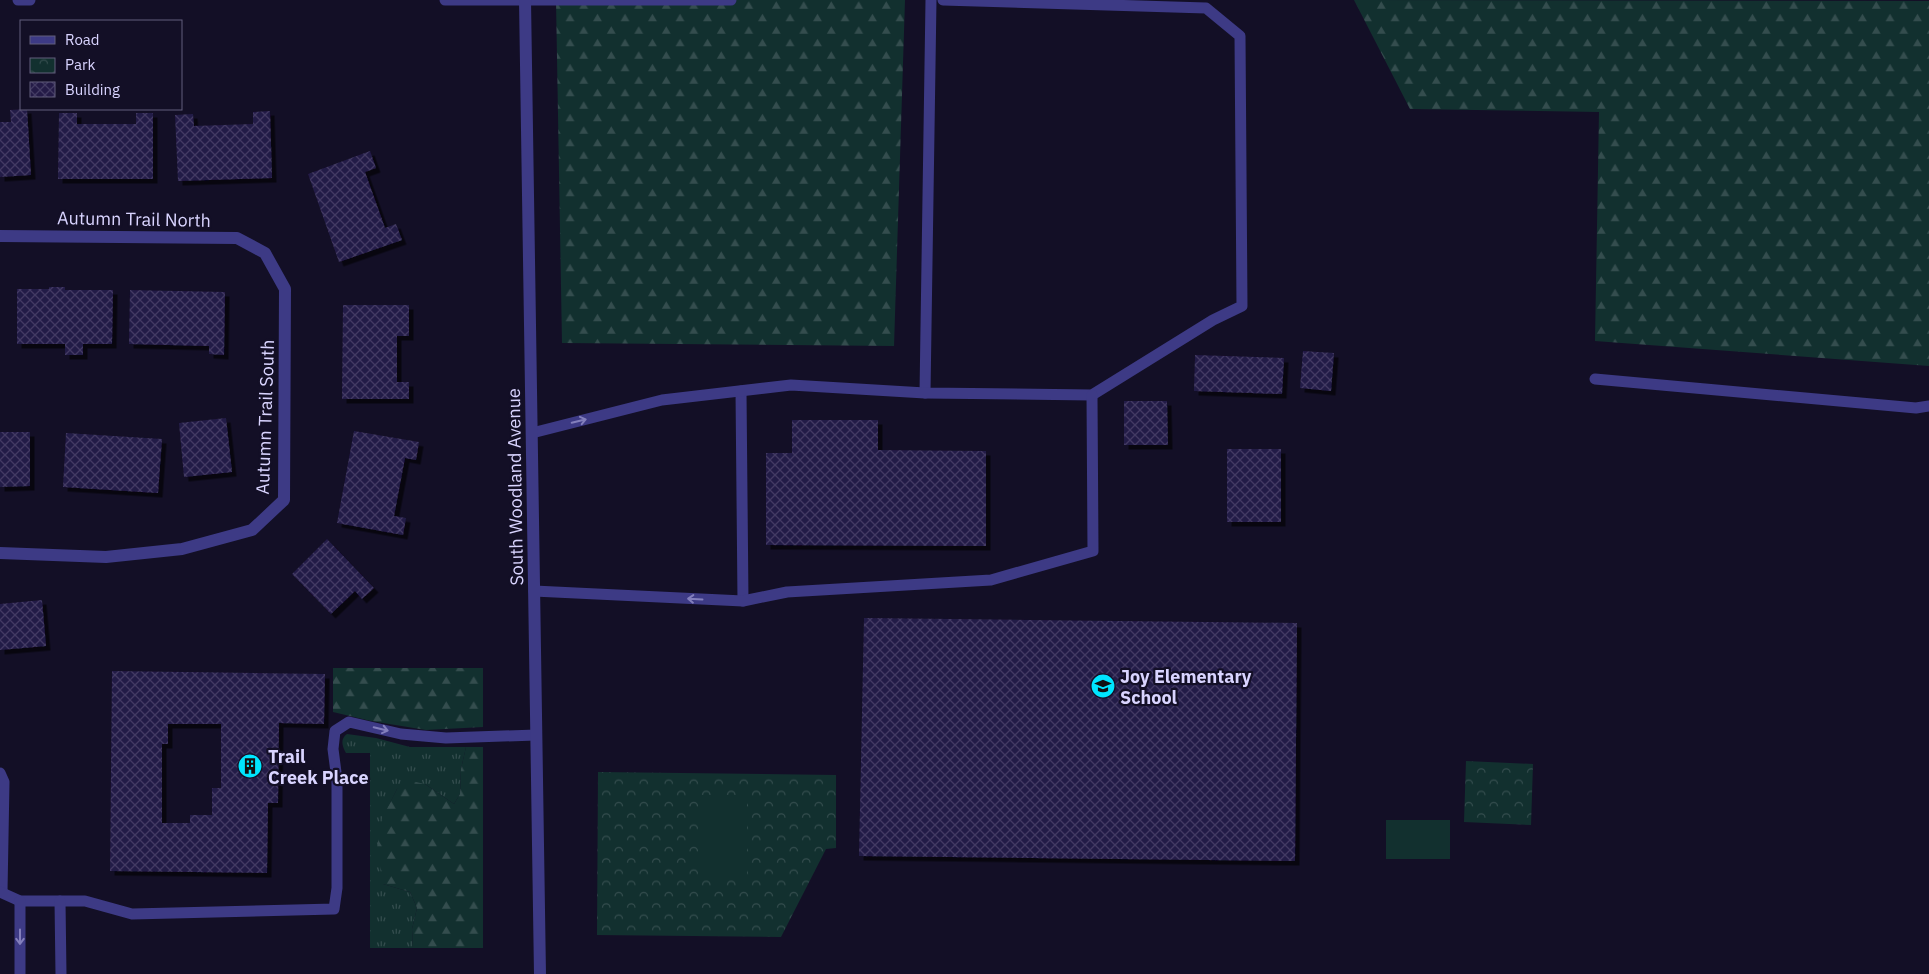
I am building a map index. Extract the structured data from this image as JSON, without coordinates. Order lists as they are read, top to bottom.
{
  "streets": {
    "street": ["Autumn Trail North", "Autumn Trail South", "South Woodland Avenue"]
  },
  "crossings": [
    ["Autumn Trail North", "Autumn Trail South"]
  ],
  "places": {
    "school or university": ["Joy Elementary School"],
    "building": ["Trail Creek Place"]
  },
  "legend": ["Road", "Park", "Building"]
}
